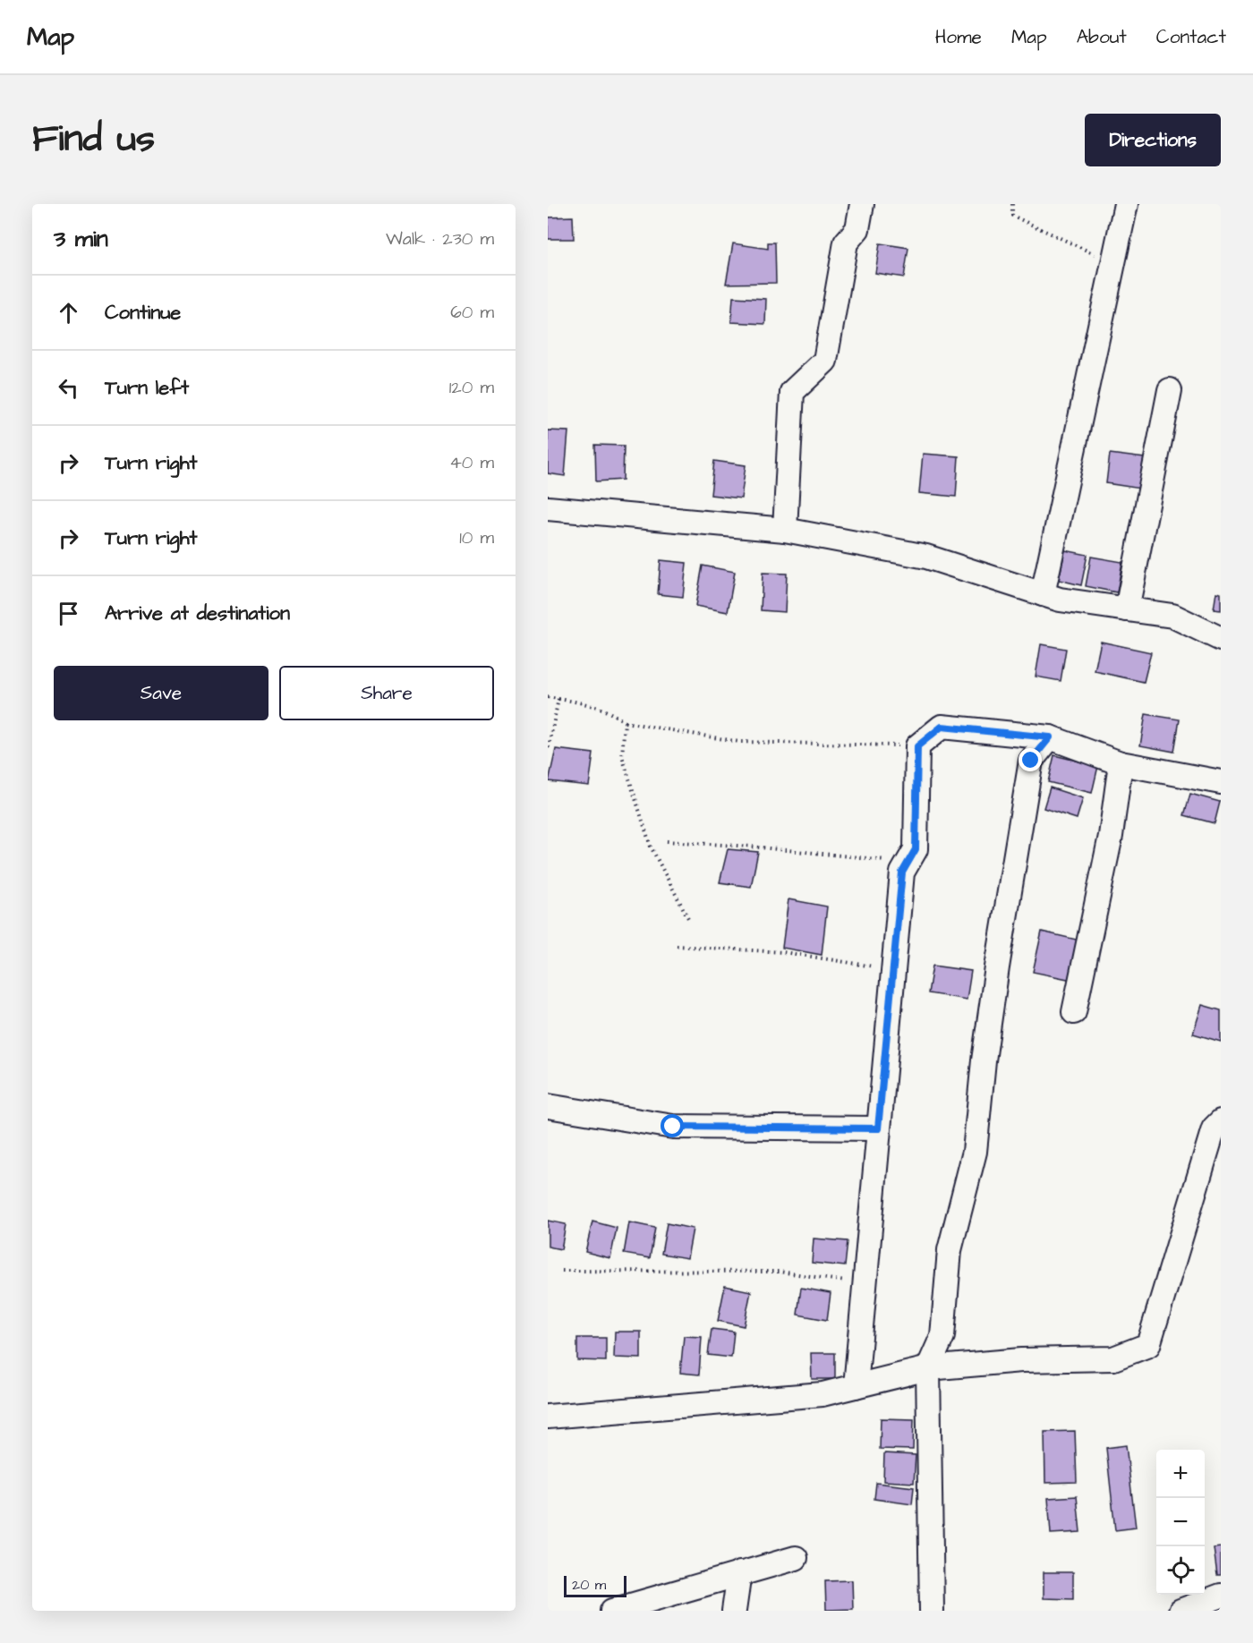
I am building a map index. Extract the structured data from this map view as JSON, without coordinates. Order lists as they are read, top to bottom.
{
  "scale_bar": "20 m",
  "page": {
    "header": "Map",
    "nav": [
      "Home",
      "Map",
      "About",
      "Contact"
    ],
    "title": "Find us",
    "buttons": [
      "Directions",
      ["Save", "Share"]
    ],
    "heading": ["3 min", "Walk · 230 m"],
    "list": [
      ["Continue", "60 m"],
      ["Turn left", "120 m"],
      ["Turn right", "40 m"],
      ["Turn right", "10 m"],
      "Arrive at destination"
    ],
    "map_buttons": ["+", "−"],
    "scale": "20 m"
  }
}
